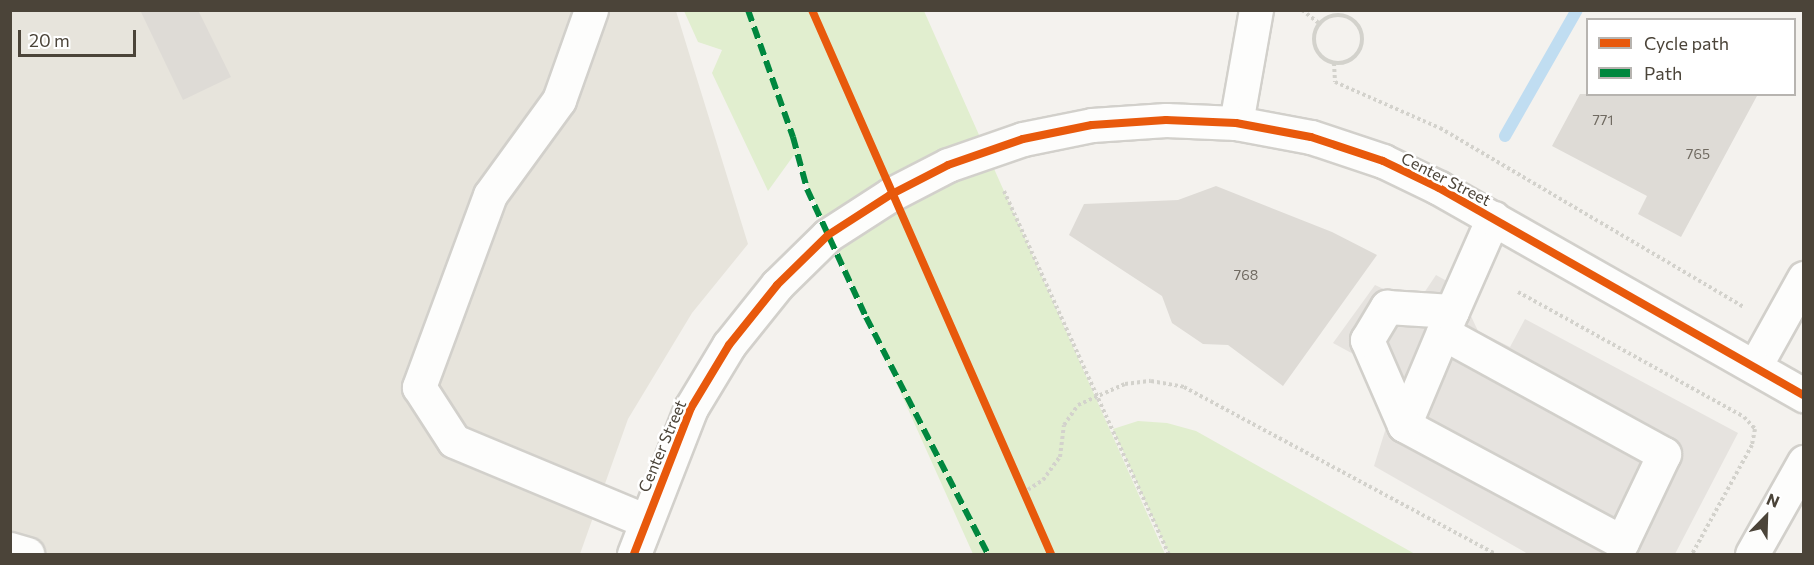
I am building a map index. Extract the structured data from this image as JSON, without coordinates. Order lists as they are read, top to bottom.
{
  "streets": {
    "street": ["Center Street"]
  },
  "house_numbers": ["771", "765", "768"],
  "legend": ["Cycle path", "Path"],
  "scale_bar": "20 m",
  "north": "top right"
}
